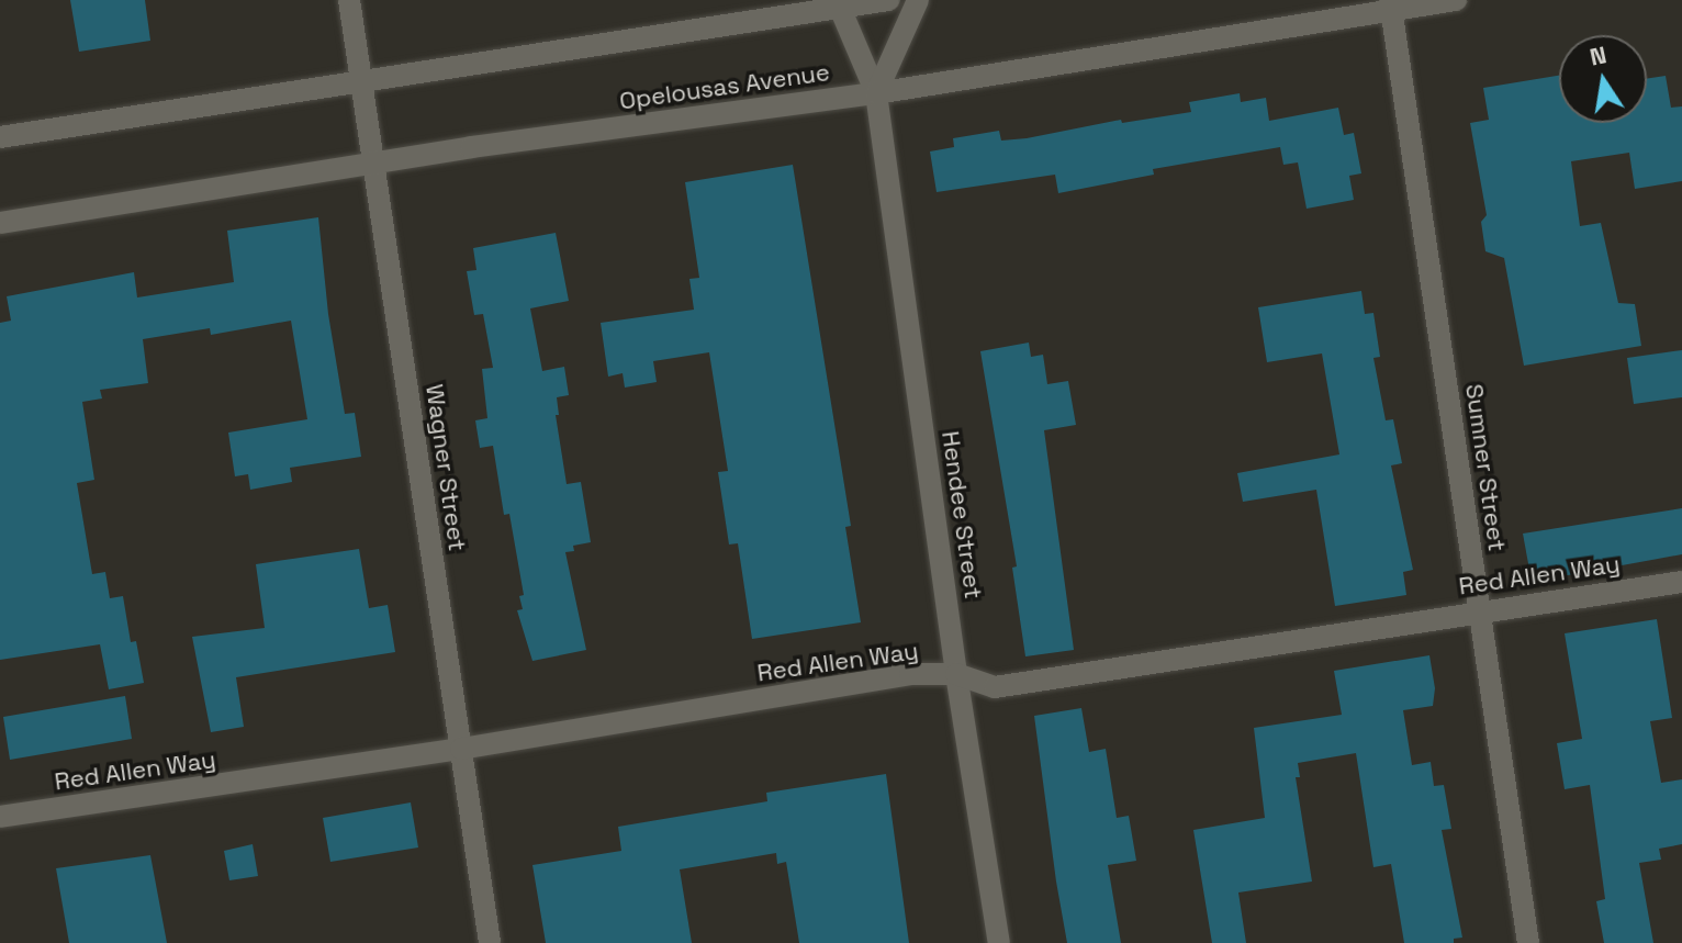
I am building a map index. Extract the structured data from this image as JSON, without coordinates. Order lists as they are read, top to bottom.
{
  "streets": {
    "street": [
      "Opelousas Avenue",
      "Wagner Street",
      "Sumner Street",
      "Hendee Street",
      "Red Allen Way"
    ]
  },
  "crossings": [
    ["Opelousas Avenue", "Wagner Street"],
    ["Opelousas Avenue", "Sumner Street"],
    ["Opelousas Avenue", "Hendee Street"],
    ["Wagner Street", "Red Allen Way"],
    ["Sumner Street", "Red Allen Way"],
    ["Hendee Street", "Red Allen Way"]
  ],
  "north": "top"
}
